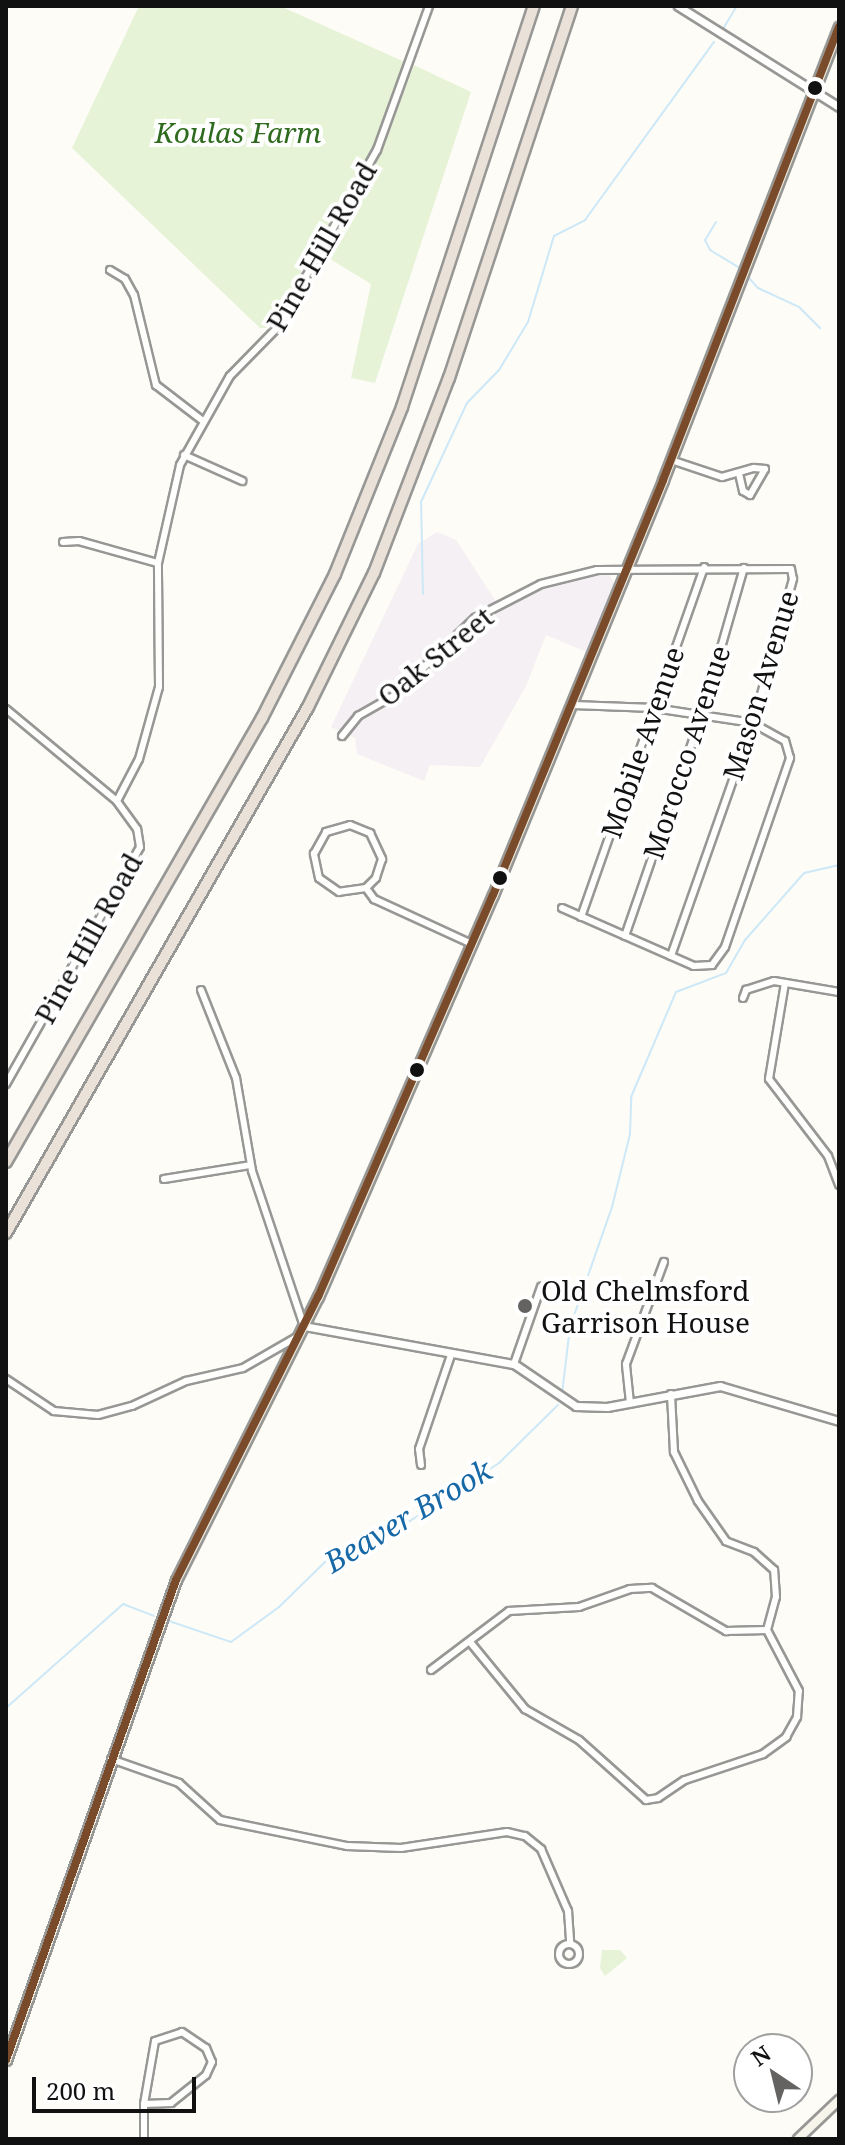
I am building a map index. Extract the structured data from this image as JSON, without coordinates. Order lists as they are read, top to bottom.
{
  "streets": {
    "street": [
      "Pine Hill Road",
      "Oak Street",
      "Mason Avenue",
      "Mobile Avenue",
      "Morocco Avenue"
    ]
  },
  "crossings": [
    ["Oak Street", "Mason Avenue"],
    ["Mason Avenue", "Mobile Avenue"],
    ["Mason Avenue", "Morocco Avenue"]
  ],
  "water": ["Beaver Brook"],
  "parks": ["Koulas Farm"],
  "places": ["Old Chelmsford Garrison House"],
  "scale_bar": "200 m",
  "north": "top left"
}
